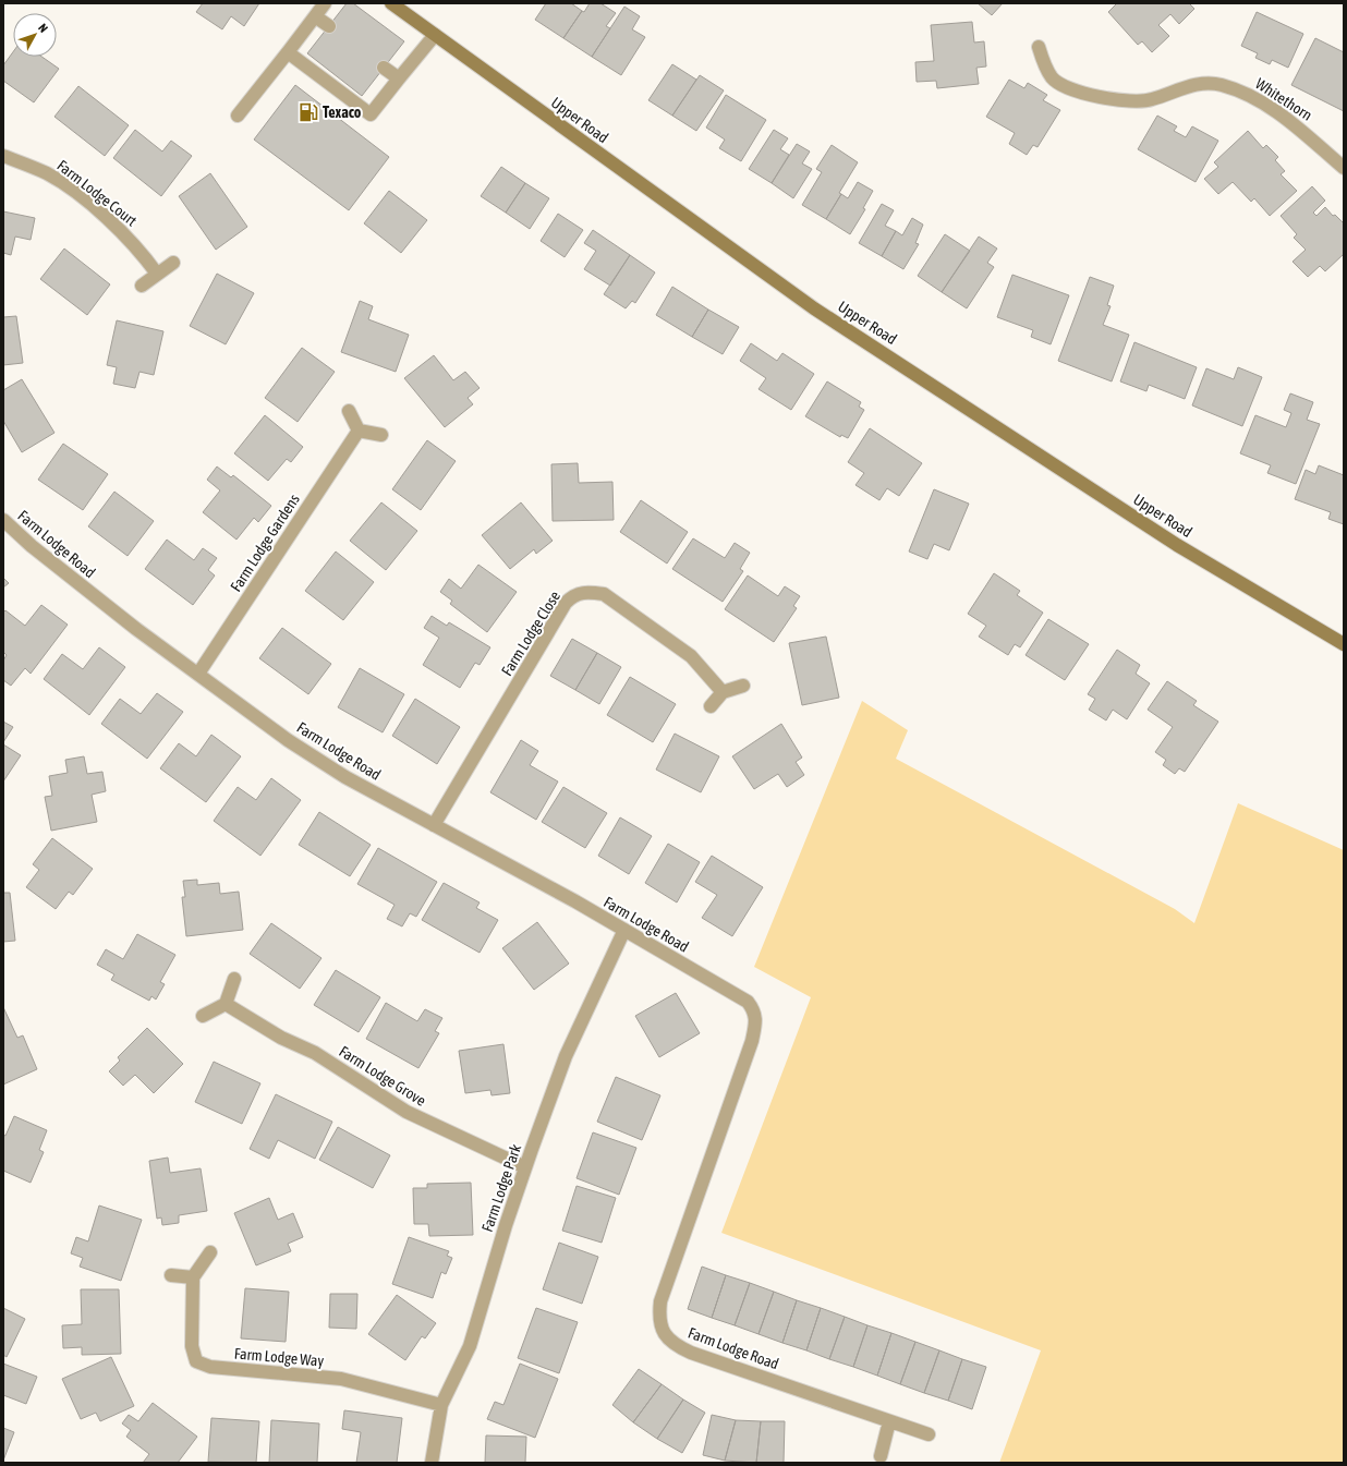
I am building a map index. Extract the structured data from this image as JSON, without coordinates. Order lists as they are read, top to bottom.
{
  "streets": {
    "main road": ["Upper Road"],
    "street": [
      "Whitethorn",
      "Farm Lodge Court",
      "Farm Lodge Gardens",
      "Farm Lodge Road",
      "Farm Lodge Close",
      "Farm Lodge Grove",
      "Farm Lodge Park",
      "Farm Lodge Way"
    ]
  },
  "crossings": [
    ["Farm Lodge Gardens", "Farm Lodge Road"],
    ["Farm Lodge Road", "Farm Lodge Close"],
    ["Farm Lodge Road", "Farm Lodge Park"],
    ["Farm Lodge Grove", "Farm Lodge Park"],
    ["Farm Lodge Park", "Farm Lodge Way"]
  ],
  "places": {
    "fuel station": ["Texaco"]
  },
  "north": "top right"
}
